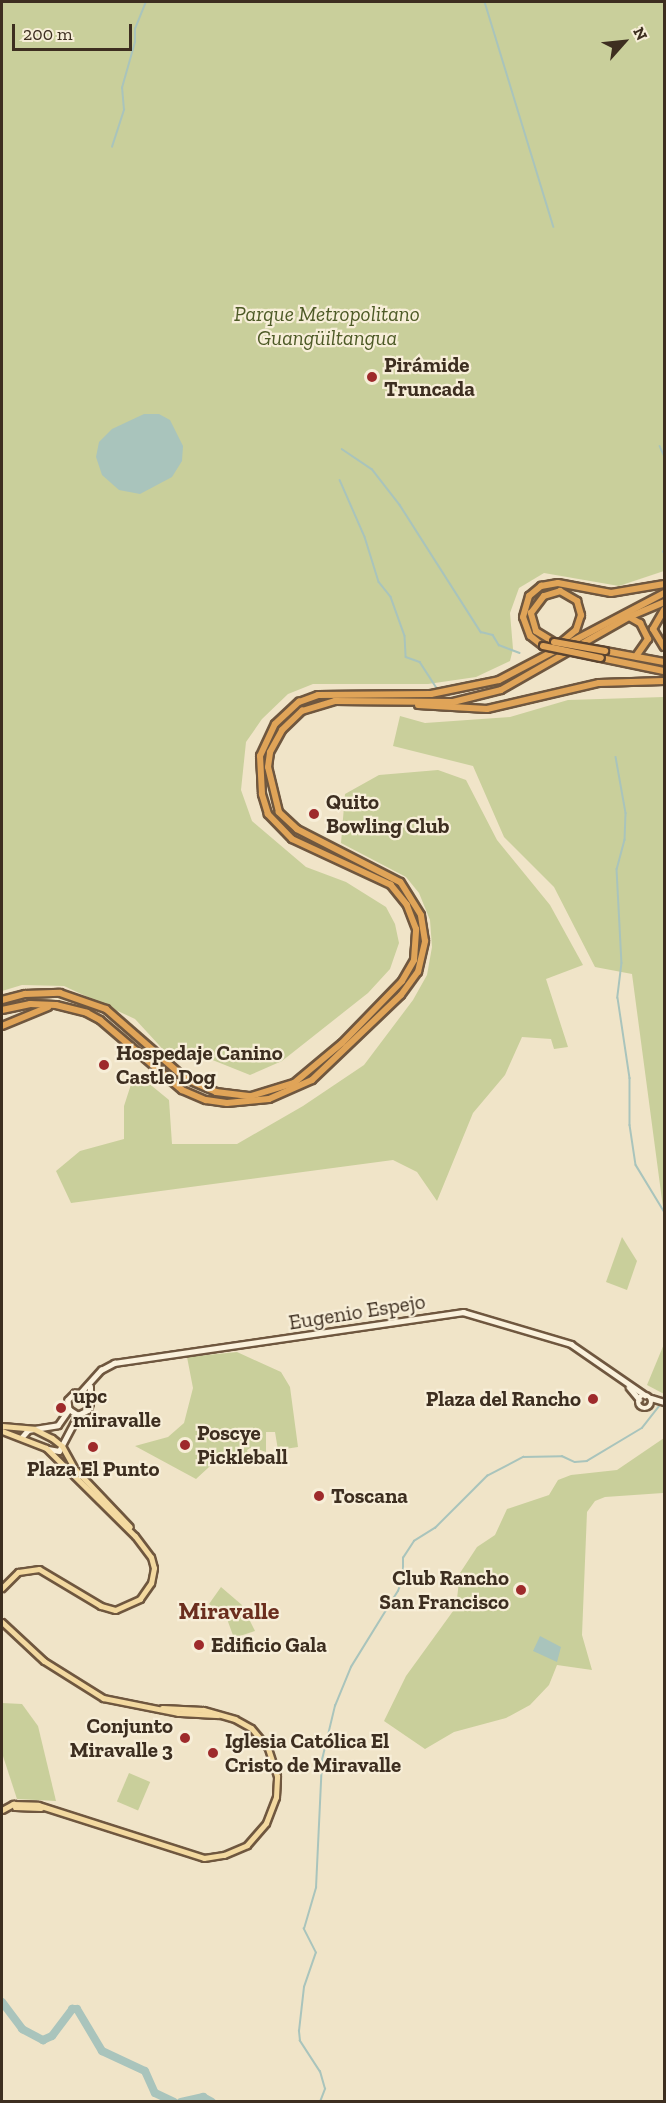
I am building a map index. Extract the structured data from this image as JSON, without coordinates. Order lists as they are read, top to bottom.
{
  "streets": {
    "street": ["Eugenio Espejo"]
  },
  "districts": ["Miravalle"],
  "parks": ["Parque Metropolitano Guangüiltangua"],
  "places": [
    "Pirámide Truncada",
    "Quito Bowling Club",
    "Hospedaje Canino Castle Dog",
    "Plaza del Rancho",
    "upc miravalle",
    "Poscye Pickleball",
    "Plaza El Punto",
    "Toscana",
    "Club Rancho San Francisco",
    "Edificio Gala",
    "Conjunto Miravalle 3",
    "Iglesia Católica El Cristo de Miravalle"
  ],
  "scale_bar": "200 m",
  "north": "top right"
}
